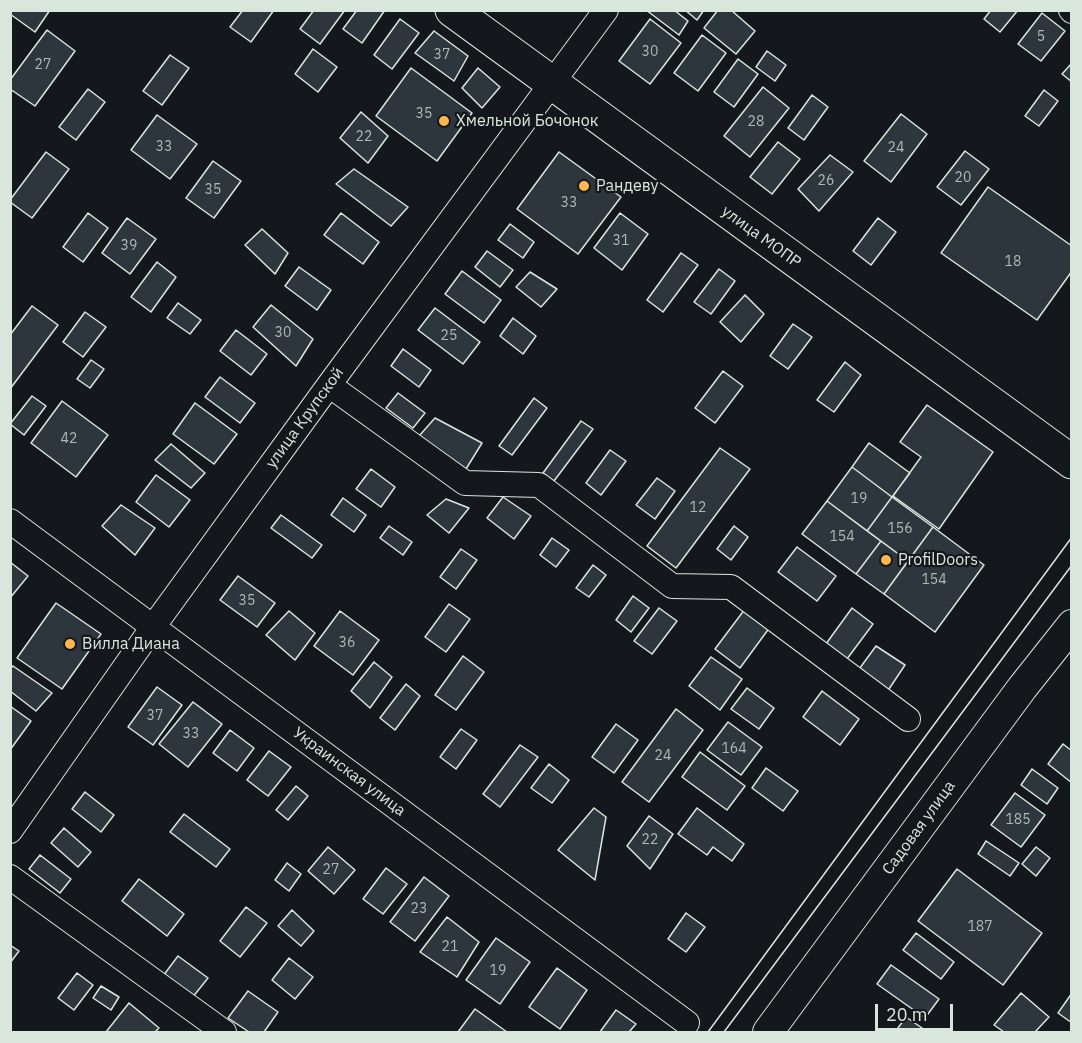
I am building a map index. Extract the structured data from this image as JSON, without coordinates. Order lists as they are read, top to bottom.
{
  "streets": {
    "main road": ["улица МОПР"],
    "street": ["улица Крупской", "Украинская улица", "Садовая улица"]
  },
  "crossings": [
    ["улица МОПР", "улица Крупской"],
    ["улица Крупской", "Украинская улица"]
  ],
  "places": [
    "Хмельной Бочонок",
    "Рандеву",
    "ProfilDoors",
    "Вилла Диана"
  ],
  "house_numbers": [
    "5",
    "30",
    "37",
    "27",
    "35",
    "28",
    "22",
    "33",
    "24",
    "20",
    "26",
    "35",
    "33",
    "31",
    "39",
    "18",
    "30",
    "25",
    "42",
    "19",
    "12",
    "156",
    "154",
    "154",
    "35",
    "36",
    "37",
    "33",
    "164",
    "24",
    "185",
    "22",
    "27",
    "23",
    "187",
    "21",
    "19"
  ],
  "scale_bar": "20 m"
}
